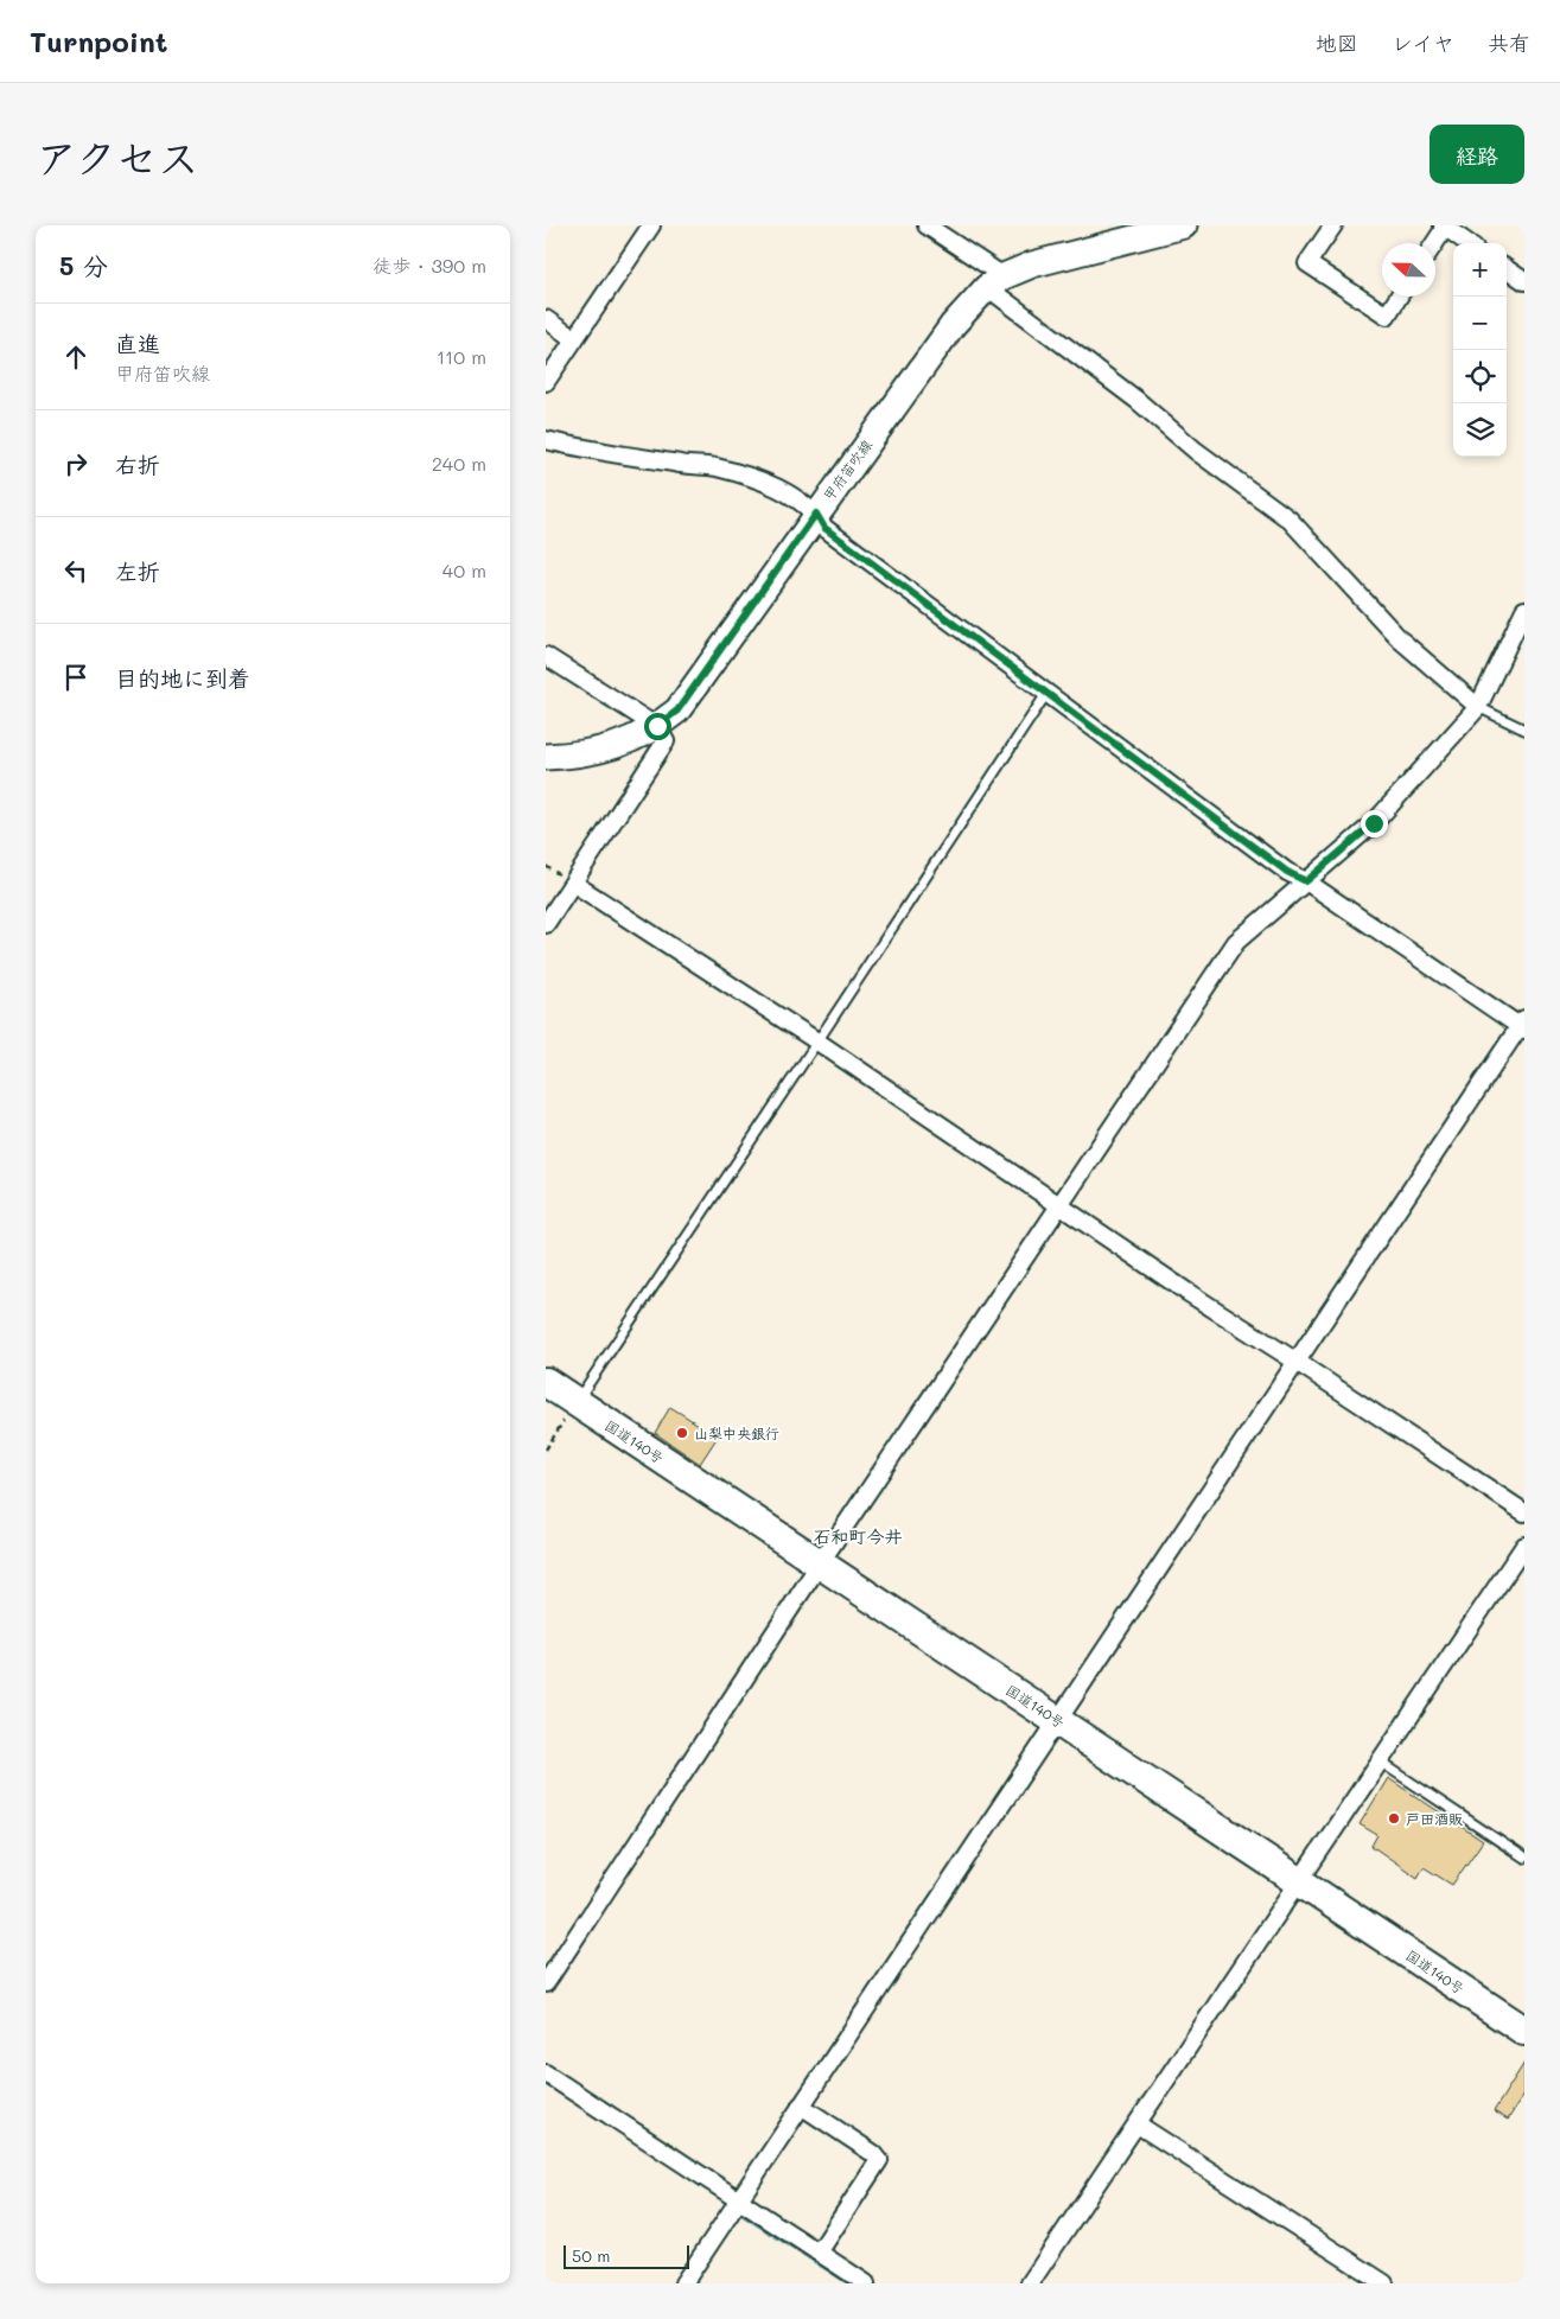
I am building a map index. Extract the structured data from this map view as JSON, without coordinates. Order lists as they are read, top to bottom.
{
  "streets": {
    "highway": ["国道140号"],
    "main road": ["甲府笛吹線"]
  },
  "districts": ["石和町今井"],
  "places": ["山梨中央銀行", "戸田酒販"],
  "scale_bar": "50 m",
  "north": "left",
  "page": {
    "header": "Turnpoint",
    "nav": ["地図", "レイヤ", "共有"],
    "title": "アクセス",
    "buttons": "経路",
    "heading": ["5 分", "徒歩 · 390 m"],
    "map_buttons": ["+", "−"],
    "list": [
      ["直進", "甲府笛吹線", "110 m"],
      ["右折", "240 m"],
      ["左折", "40 m"],
      "目的地に到着"
    ],
    "scale": "50 m"
  }
}
